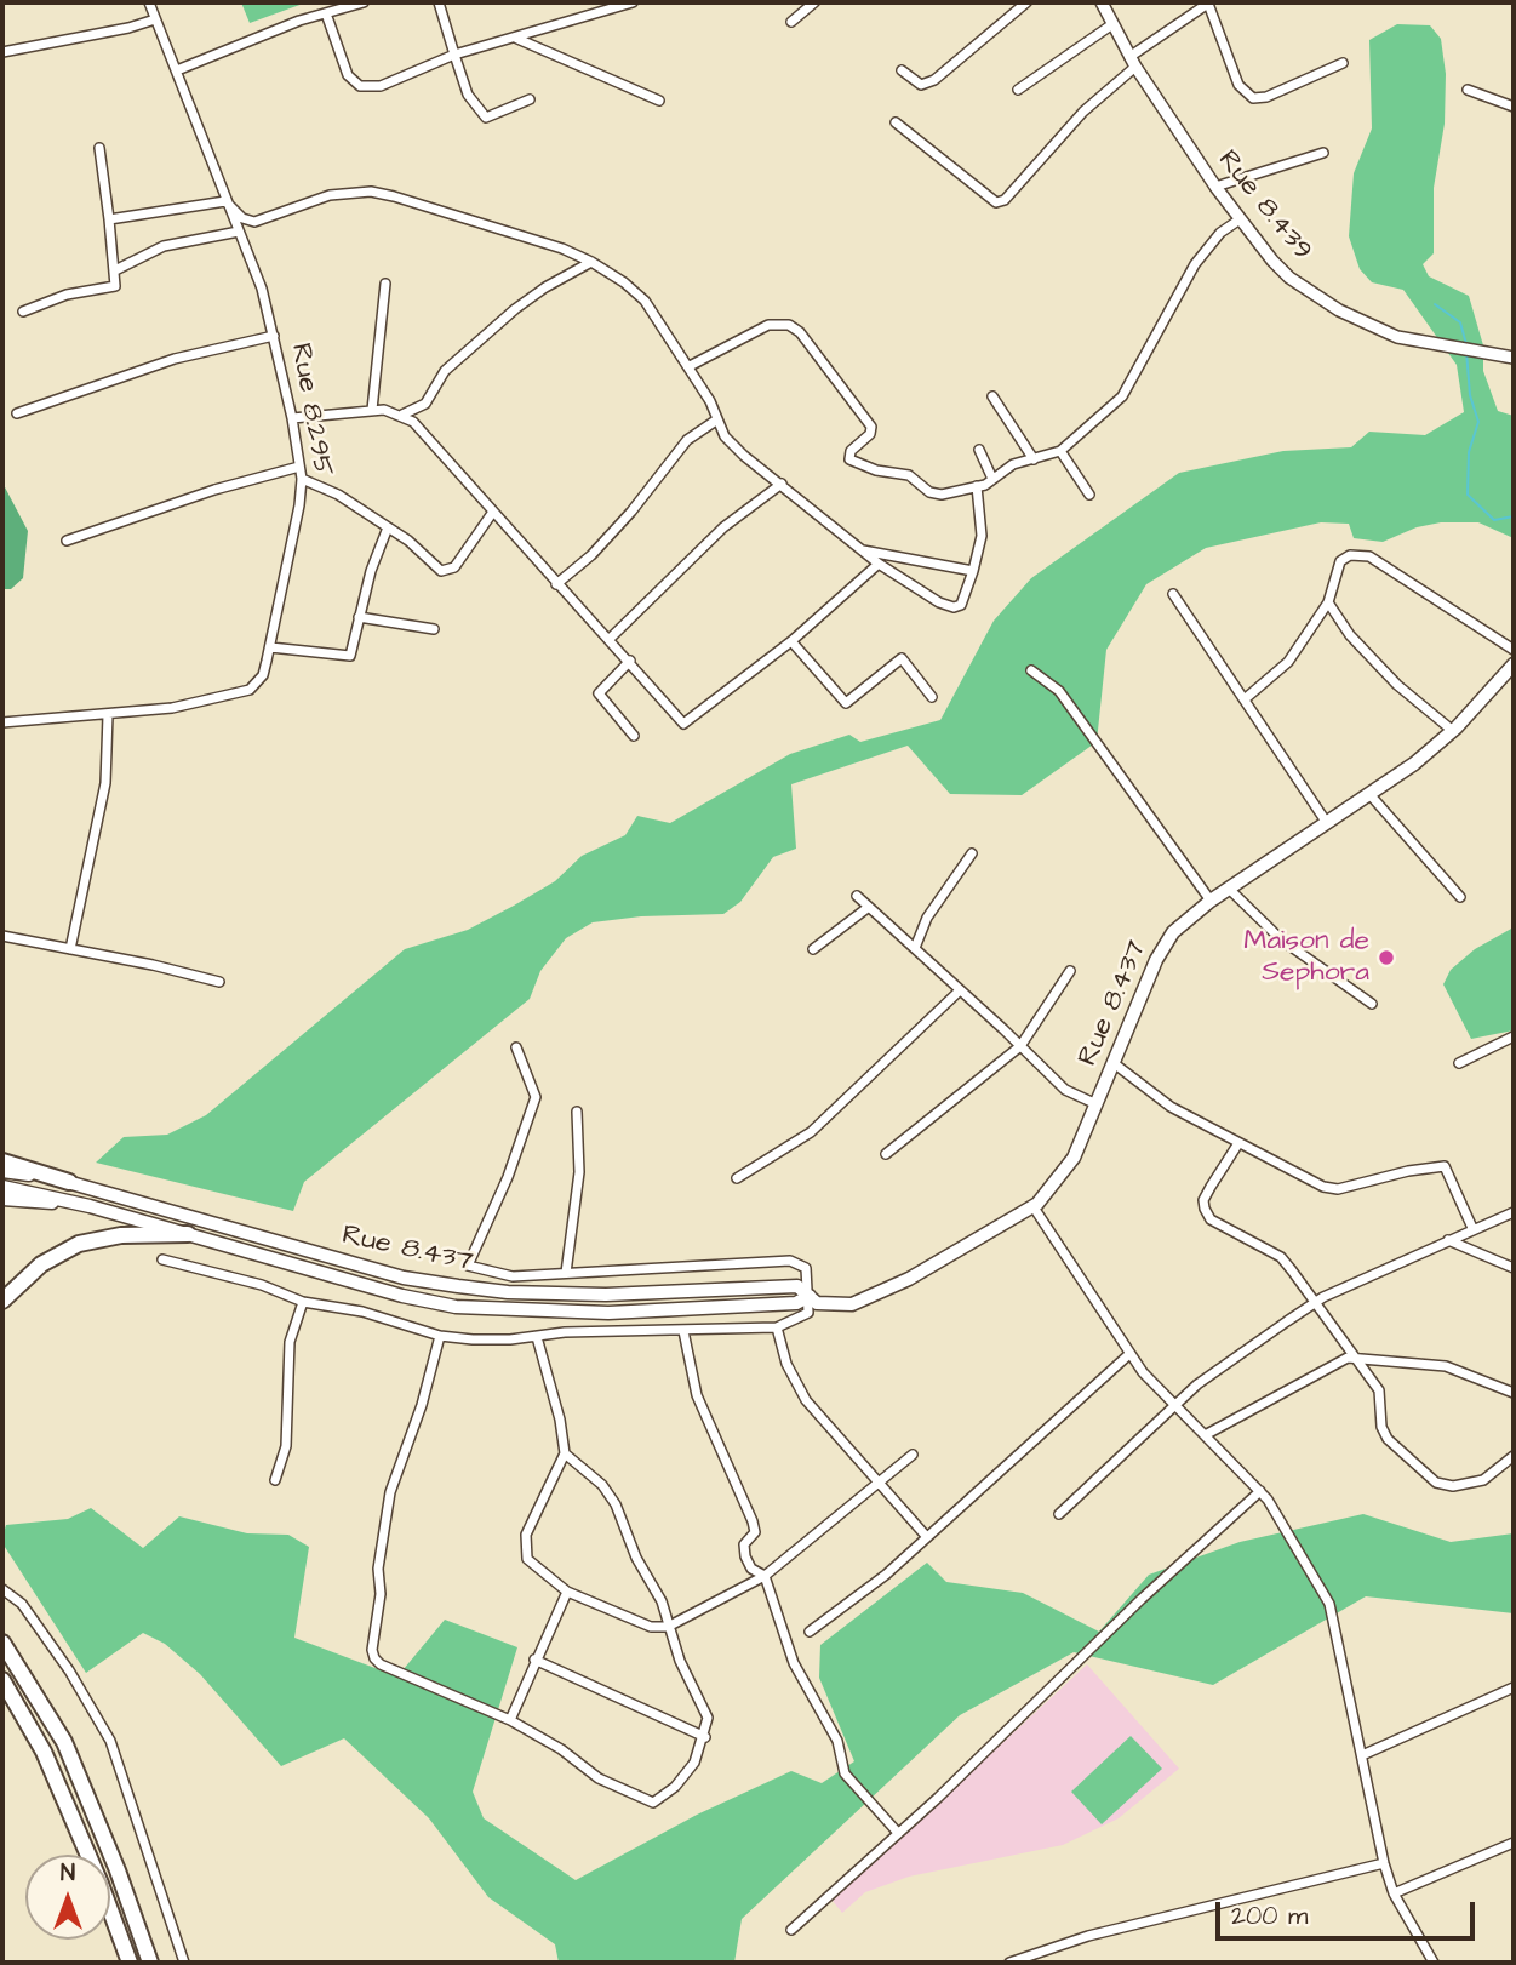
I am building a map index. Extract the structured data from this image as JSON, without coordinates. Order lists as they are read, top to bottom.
{
  "streets": {
    "main road": ["Rue 8.437"],
    "street": ["Rue 8.439", "Rue 8.295"]
  },
  "places": ["Maison de Sephora"],
  "scale_bar": "200 m",
  "north": "top"
}
